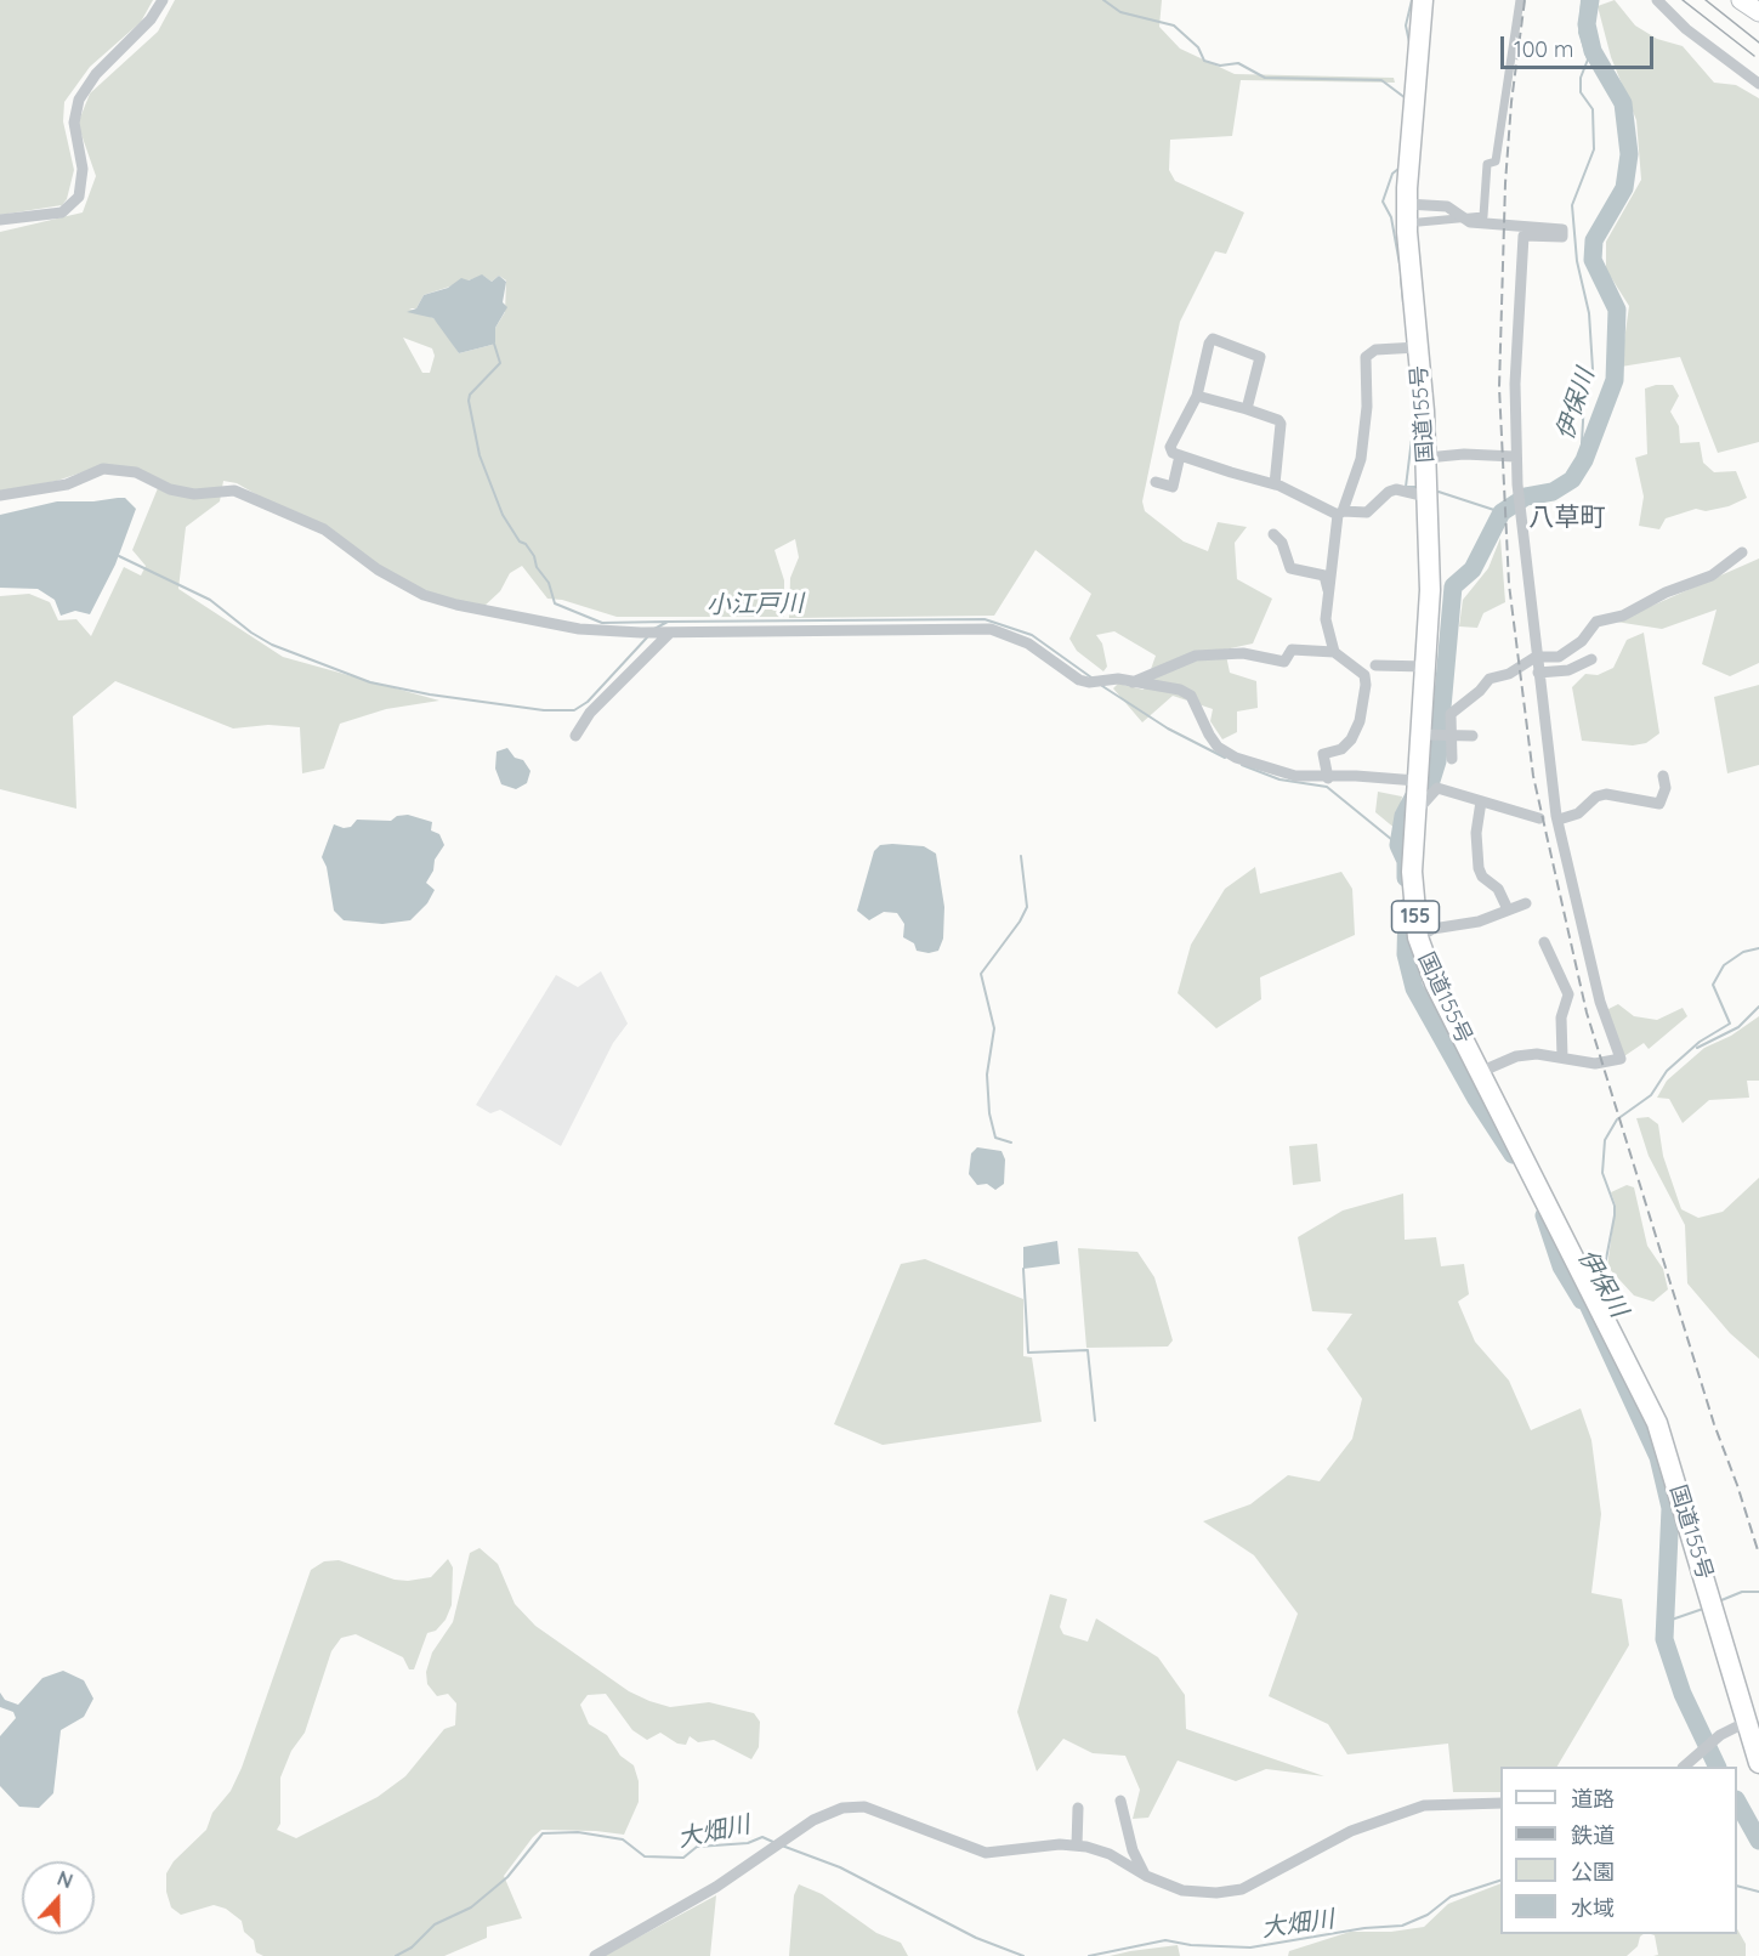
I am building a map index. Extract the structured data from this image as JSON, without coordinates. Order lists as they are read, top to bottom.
{
  "streets": {
    "highway": ["国道155号", "155"]
  },
  "districts": ["八草町"],
  "water": ["伊保川", "小江戸川", "大畑川"],
  "legend": [
    "道路",
    "鉄道",
    "公園",
    "水域"
  ],
  "scale_bar": "100 m",
  "north": "top"
}
